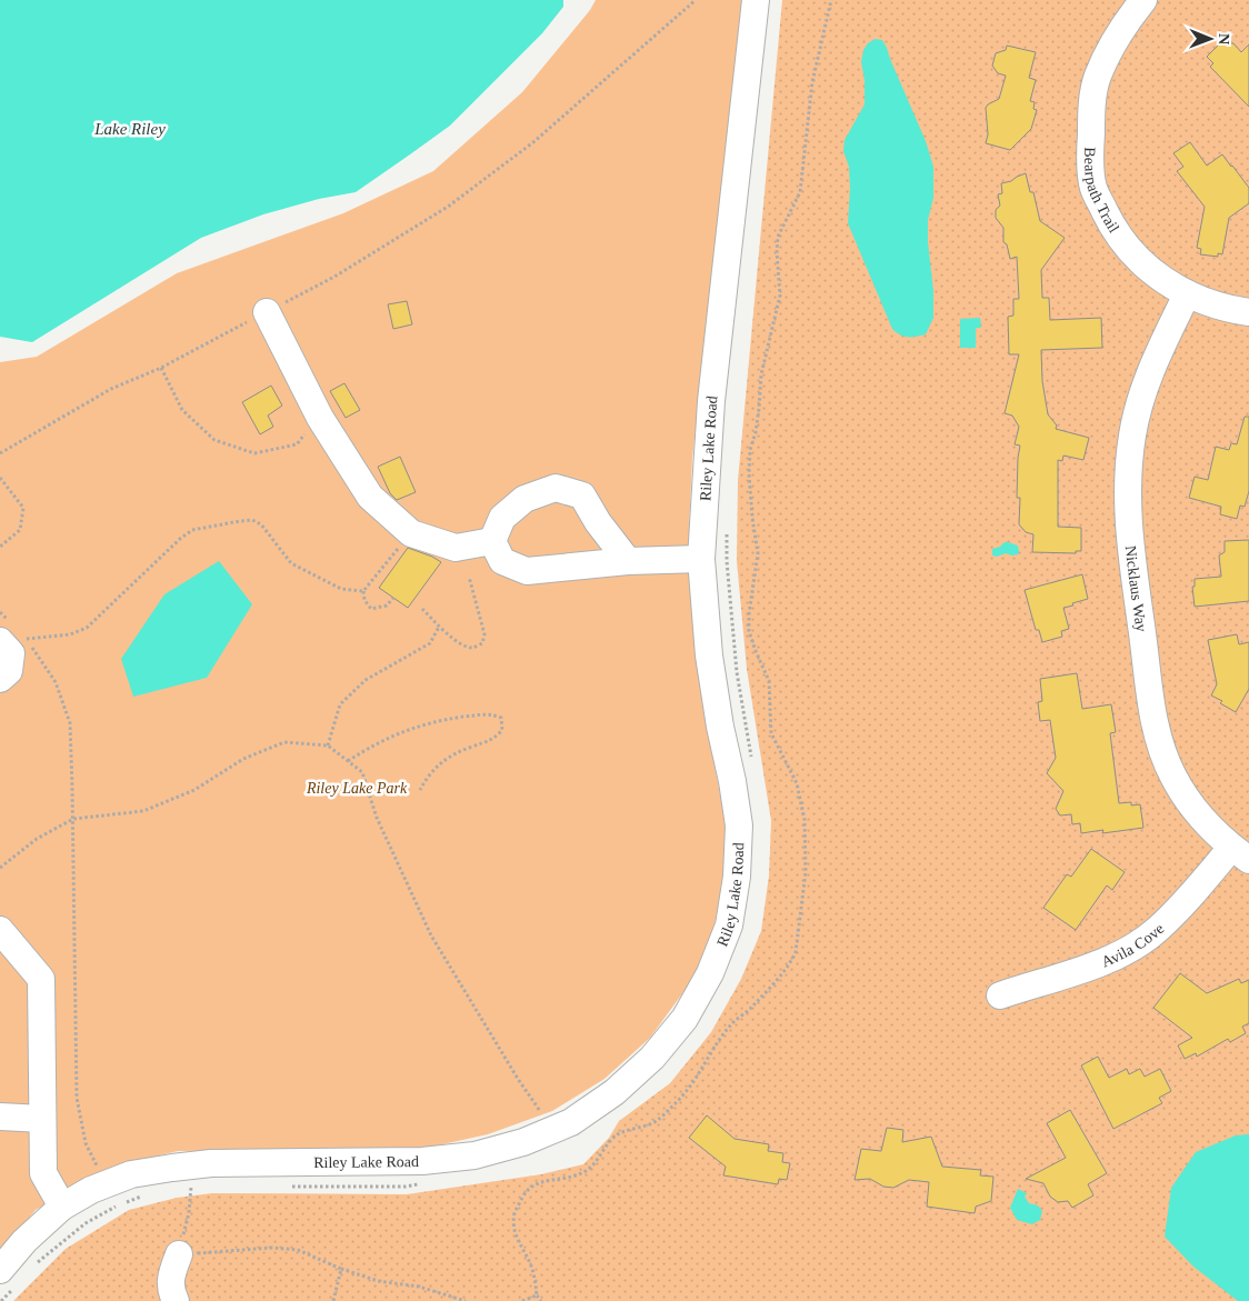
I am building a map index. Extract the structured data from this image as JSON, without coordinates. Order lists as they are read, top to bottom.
{
  "streets": {
    "street": [
      "Bearpath Trail",
      "Riley Lake Road",
      "Nicklaus Way",
      "Avila Cove"
    ]
  },
  "crossings": [
    ["Bearpath Trail", "Nicklaus Way"],
    ["Nicklaus Way", "Avila Cove"]
  ],
  "water": ["Lake Riley"],
  "parks": ["Riley Lake Park"],
  "north": "right"
}
